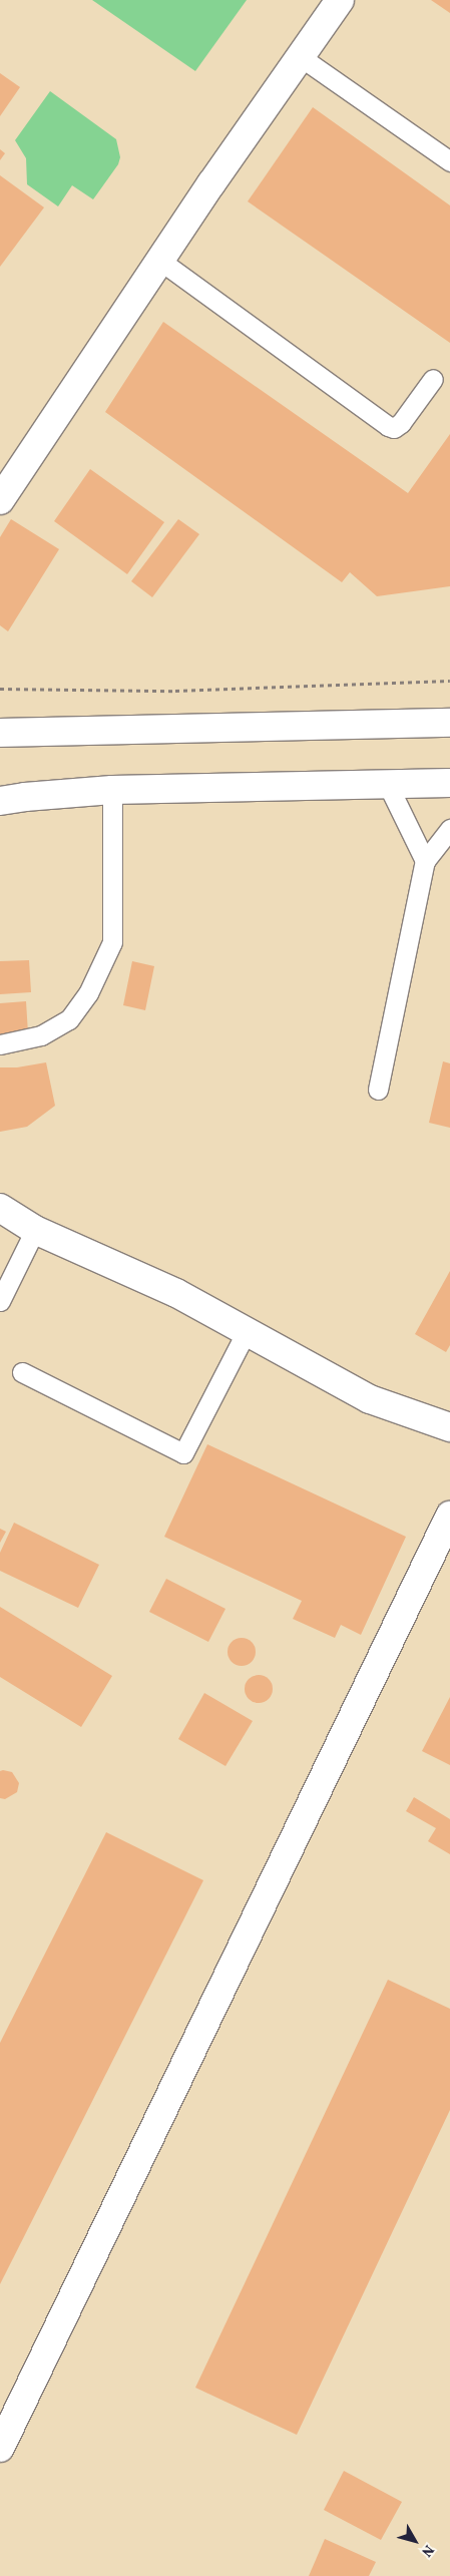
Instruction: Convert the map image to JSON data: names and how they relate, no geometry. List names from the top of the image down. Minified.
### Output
{"north":"bottom right"}
